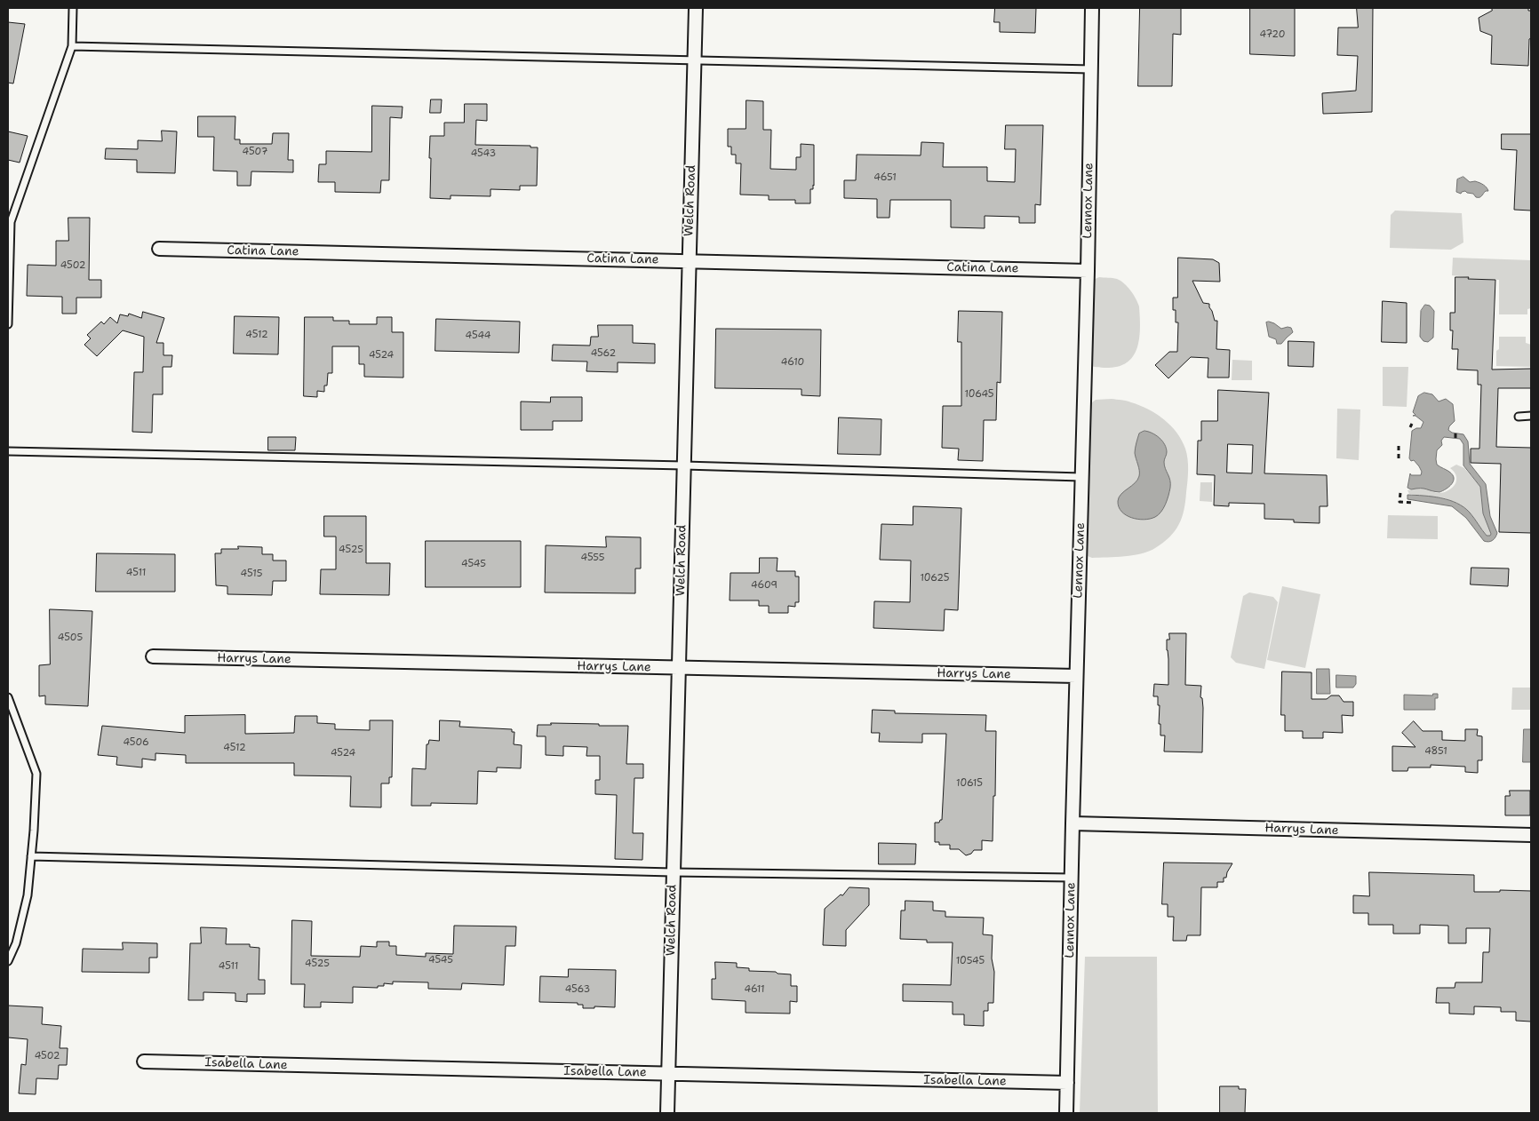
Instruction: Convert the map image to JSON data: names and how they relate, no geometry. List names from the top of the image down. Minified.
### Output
{"streets":{"street":["Welch Road","Lennox Lane","Catina Lane","Harrys Lane","Isabella Lane"]},"crossings":[["Welch Road","Catina Lane"],["Welch Road","Harrys Lane"],["Welch Road","Isabella Lane"],["Lennox Lane","Catina Lane"],["Lennox Lane","Harrys Lane"],["Lennox Lane","Isabella Lane"]],"house_numbers":["4720","4507","4543","4651","4502","4512","4544","4562","4524","4610","10645","4525","4555","4545","4511","4515","10625","4609","4505","4506","4512","4851","4524","10615","4545","10545","4525","4511","4563","4611","4502"]}
